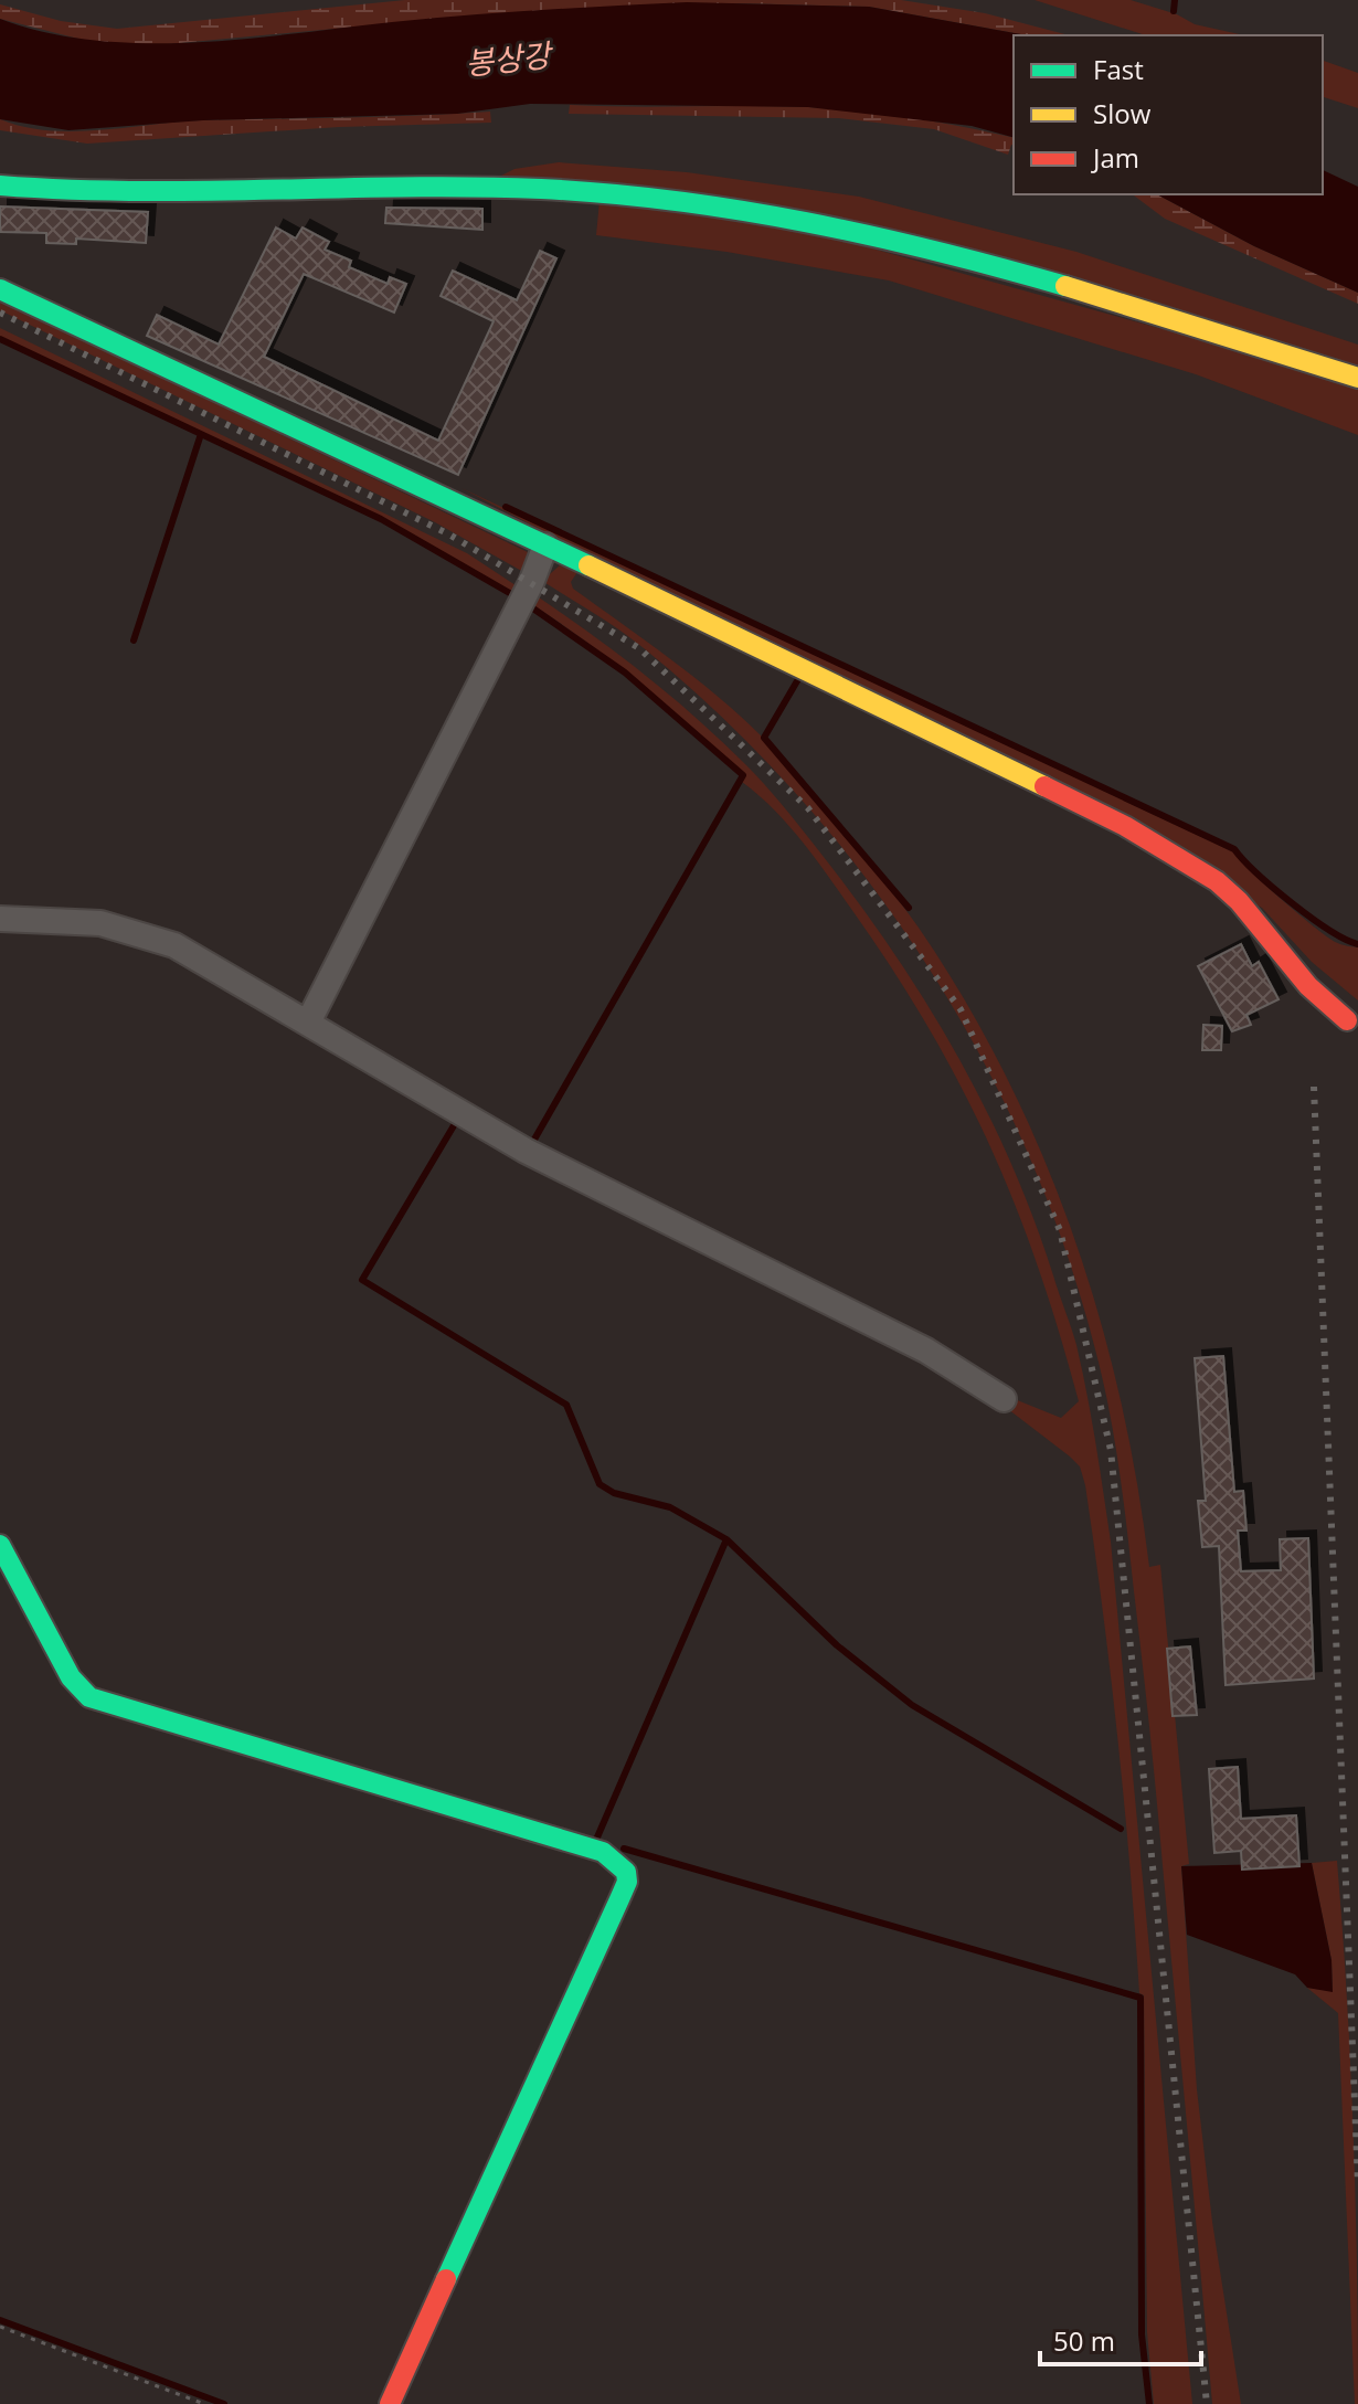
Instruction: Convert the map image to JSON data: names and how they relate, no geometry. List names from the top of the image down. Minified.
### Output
{"water":["봉상강"],"legend":["Fast","Slow","Jam"],"scale_bar":"50 m"}
